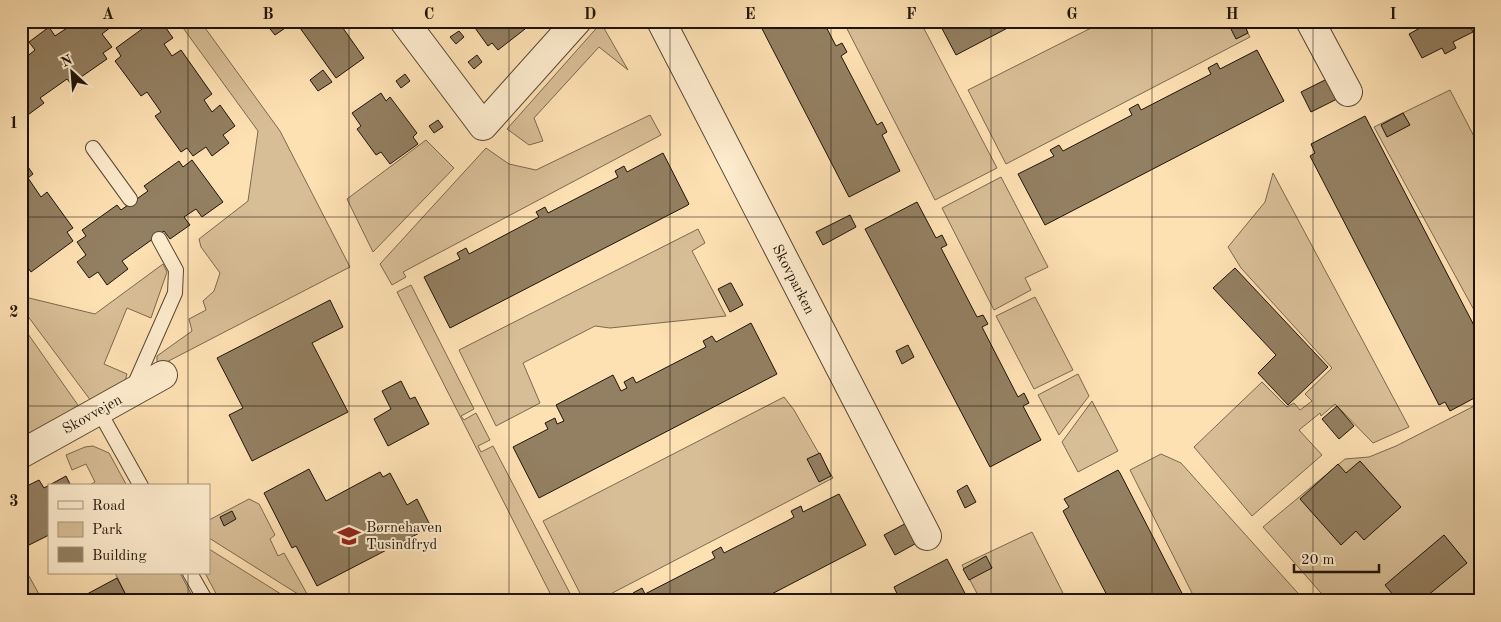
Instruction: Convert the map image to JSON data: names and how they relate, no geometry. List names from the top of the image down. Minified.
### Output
{"streets":{"street":["Skovparken","Skovvejen"]},"places":{"school or university":["Børnehaven Tusindfryd"]},"legend":["Road","Park","Building"],"scale_bar":"20 m","north":"top left","grid":{"columns":["A","B","C","D","E","F","G","H","I"],"rows":["1","2","3"]}}
